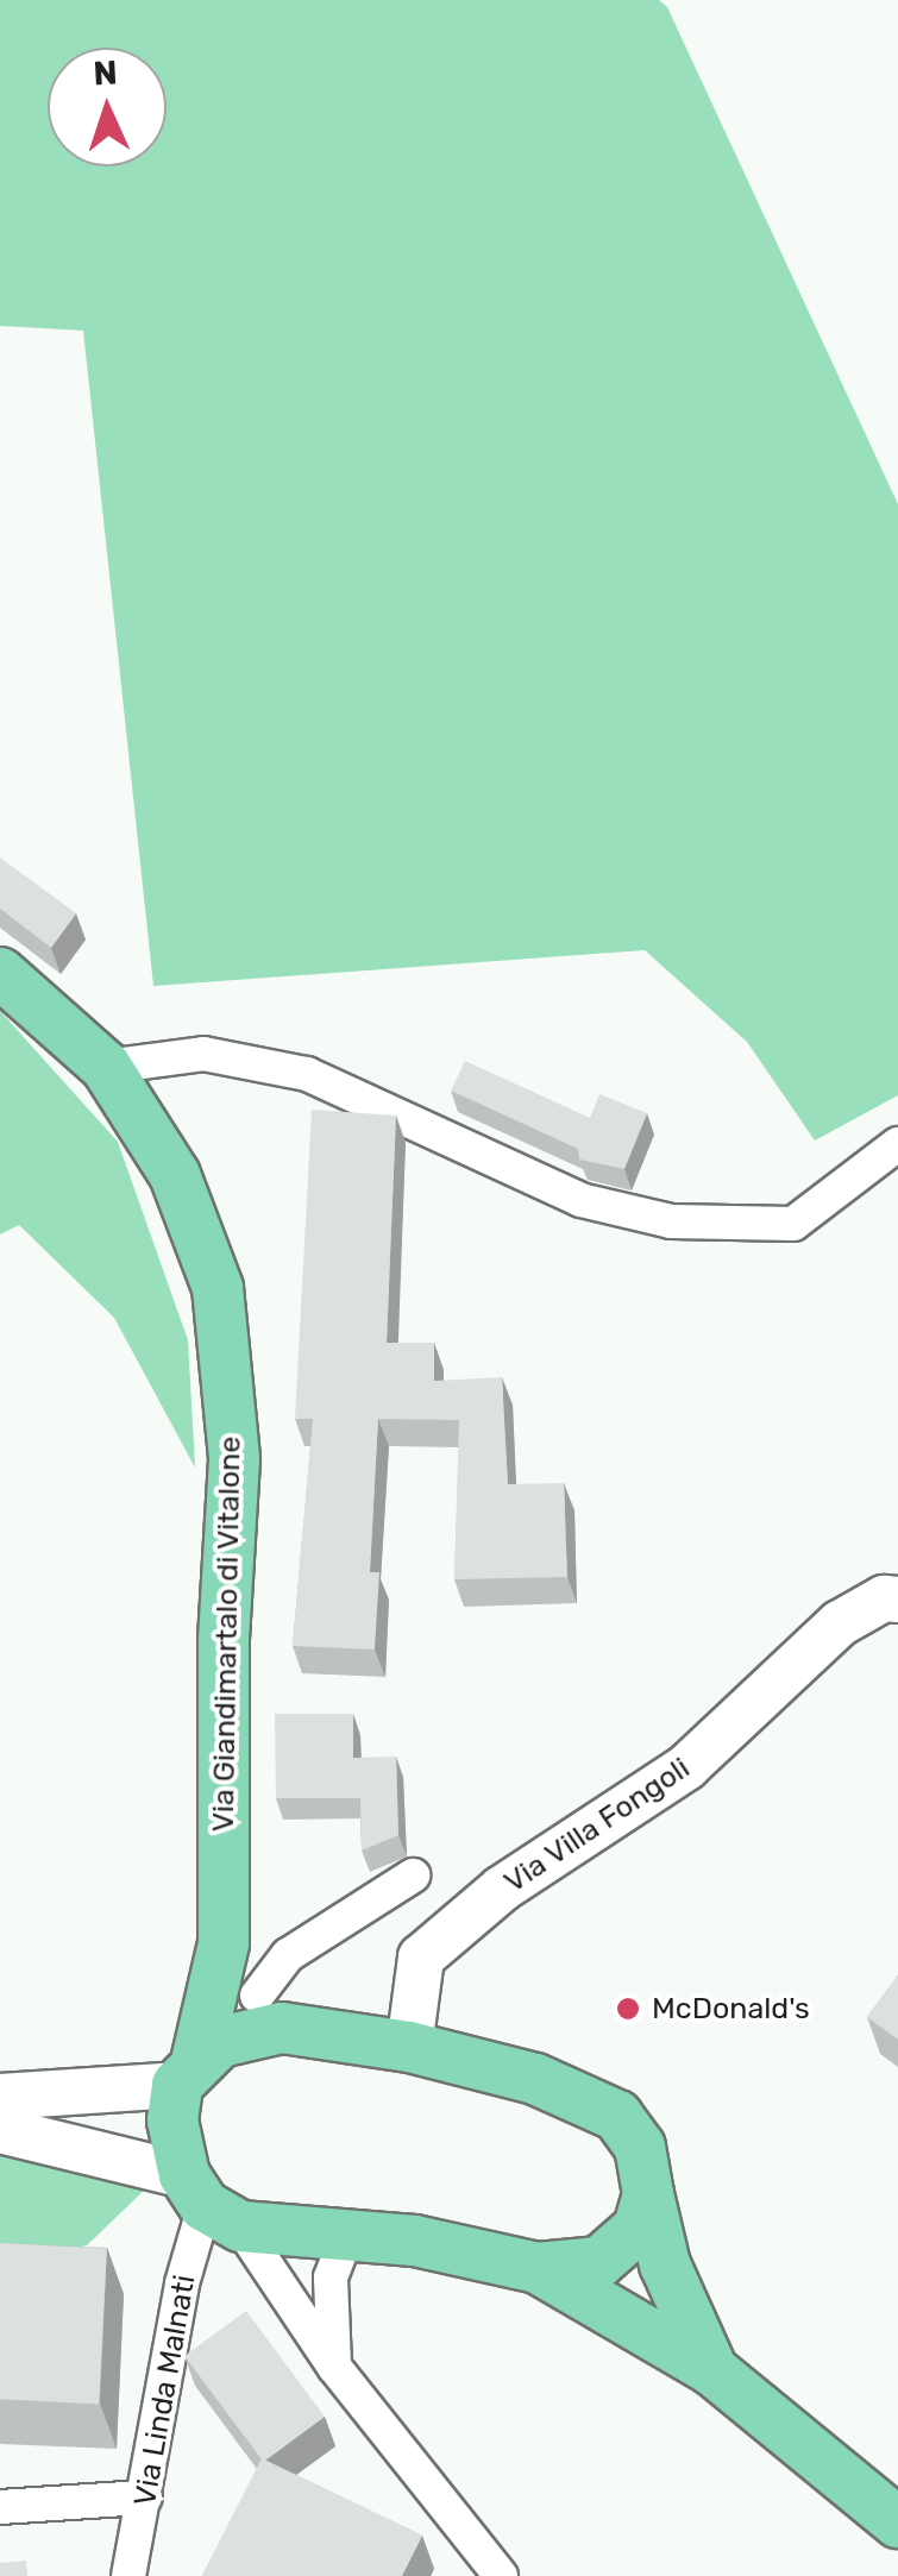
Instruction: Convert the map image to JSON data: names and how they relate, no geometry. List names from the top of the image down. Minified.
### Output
{"streets":{"main road":["Via Giandimartalo di Vitalone","Via Villa Fongoli"],"street":["Via Linda Malnati"]},"crossings":[["Via Giandimartalo di Vitalone","Via Linda Malnati"]],"places":["McDonald's"],"north":"top"}
